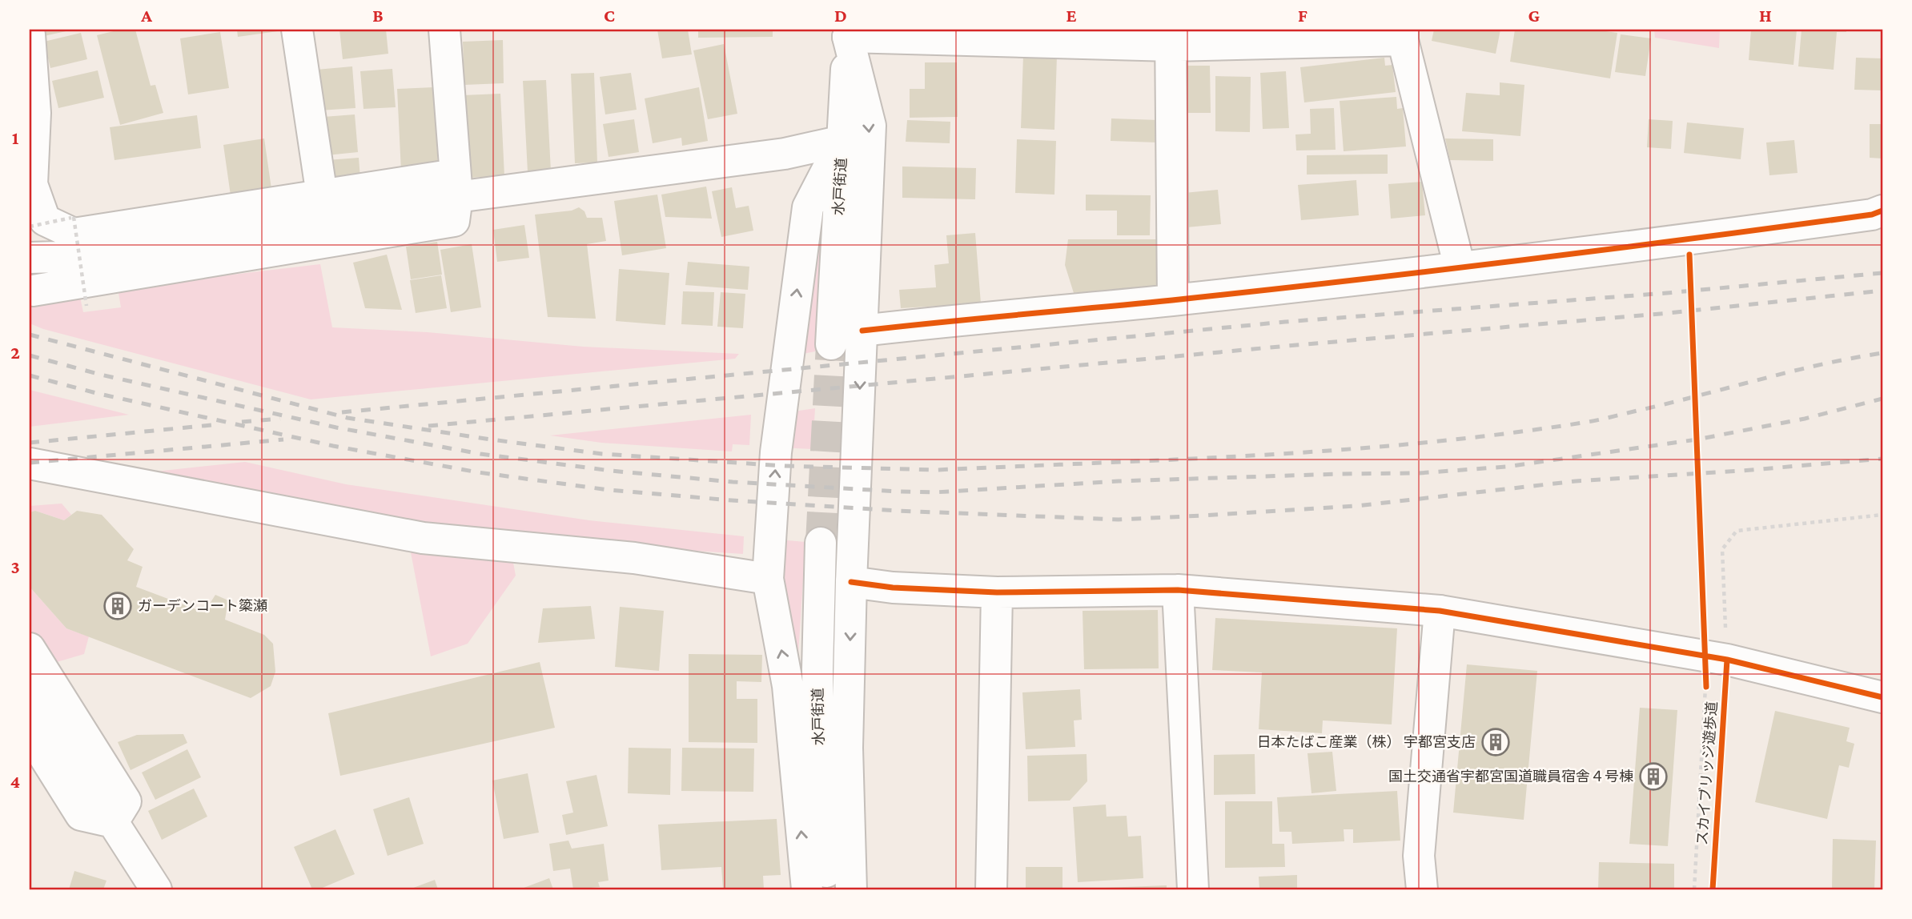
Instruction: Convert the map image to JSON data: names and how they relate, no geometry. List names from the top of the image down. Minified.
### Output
{"streets":{"street":["水戸街道"],"cycle path":["スカイブリッジ遊歩道"]},"places":{"building":["ガーデンコート簗瀬","日本たばこ産業（株） 宇都宮支店","国土交通省宇都宮国道職員宿舎４号棟"]},"grid":{"columns":["A","B","C","D","E","F","G","H"],"rows":["1","2","3","4"]}}
